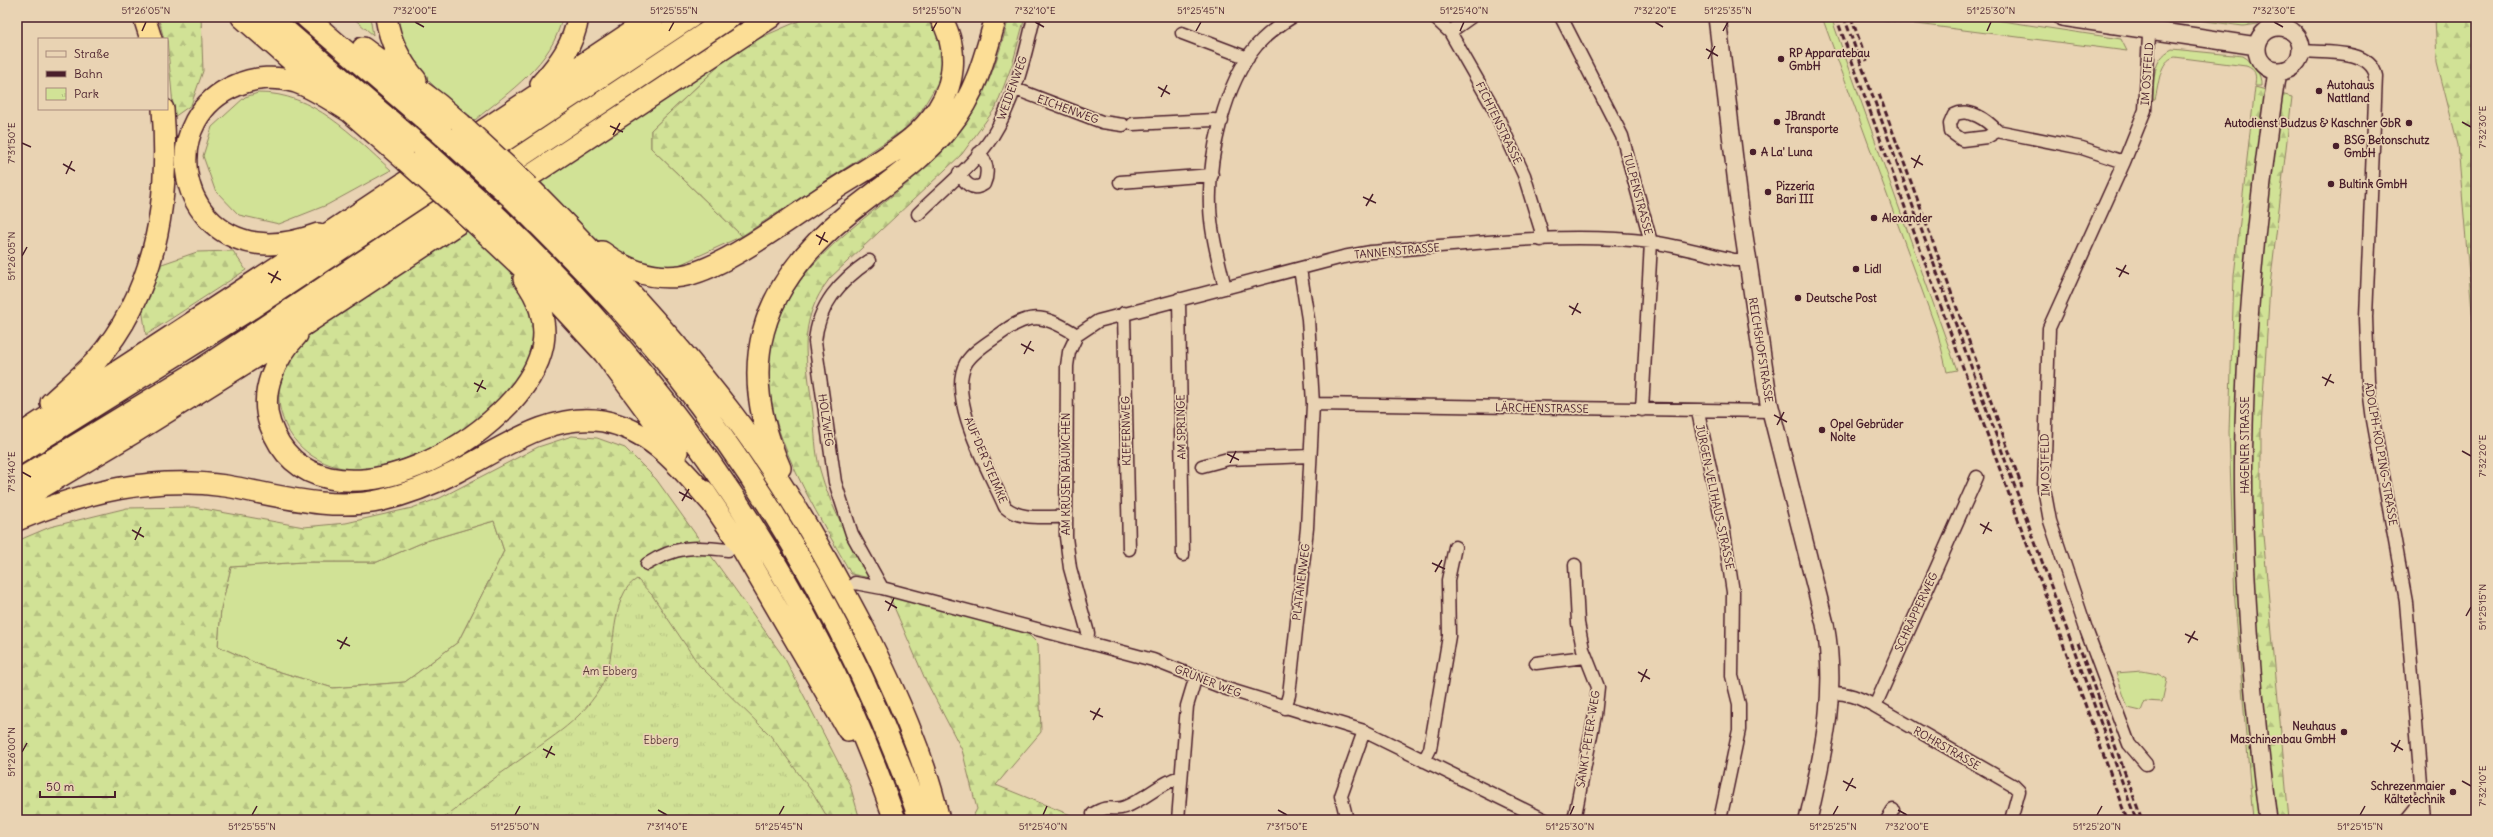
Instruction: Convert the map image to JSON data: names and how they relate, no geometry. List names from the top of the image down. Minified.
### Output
{"streets":{"main road":["REICHSHOFSTRASSE","HAGENER STRASSE"],"street":["IM OSTFELD","WEIDENWEG","EICHENWEG","FICHTENSTRASSE","TULPENSTRASSE","TANNENSTRASSE","LÄRCHENSTRASSE","HOLZWEG","AM SPRINGE","KIEFERNWEG","ADOLPH-KOLPING-STRASSE","AUF DER STEIMKE","AM KRUSEN BÄUMCHEN","JÜRGEN-VELTHAUS-STRASSE","PLATANENWEG","SCHRÄPPERWEG","GRÜNER WEG","SANKT-PETER-WEG","ROHRSTRASSE"]},"crossings":[["WEIDENWEG","EICHENWEG"],["FICHTENSTRASSE","TANNENSTRASSE"],["TULPENSTRASSE","TANNENSTRASSE"],["TULPENSTRASSE","LÄRCHENSTRASSE"],["TANNENSTRASSE","REICHSHOFSTRASSE"],["TANNENSTRASSE","AM SPRINGE"],["TANNENSTRASSE","KIEFERNWEG"],["TANNENSTRASSE","AUF DER STEIMKE"],["TANNENSTRASSE","AM KRUSEN BÄUMCHEN"],["TANNENSTRASSE","PLATANENWEG"],["REICHSHOFSTRASSE","LÄRCHENSTRASSE"],["LÄRCHENSTRASSE","JÜRGEN-VELTHAUS-STRASSE"],["LÄRCHENSTRASSE","PLATANENWEG"],["HOLZWEG","GRÜNER WEG"],["HAGENER STRASSE","ADOLPH-KOLPING-STRASSE"],["AUF DER STEIMKE","AM KRUSEN BÄUMCHEN"],["AM KRUSEN BÄUMCHEN","GRÜNER WEG"],["PLATANENWEG","GRÜNER WEG"],["SCHRÄPPERWEG","ROHRSTRASSE"]],"parks":["Am Ebberg","Ebberg"],"places":["RP Apparatebau GmbH","Autohaus Nattland","JBrandt Transporte","Autodienst Budzus & Kaschner GbR","BSG Betonschutz GmbH","A La' Luna","Bultink GmbH","Pizzeria Bari III","Alexander","Lidl","Deutsche Post","Opel Gebrüder Nolte","Neuhaus Maschinenbau GmbH","Schrezenmaier Kältetechnik"],"legend":["Straße","Bahn","Park"],"scale_bar":"50 m","coordinates":["51°26'05\"N","7°32'00\"E","51°25'55\"N","51°25'50\"N","7°32'10\"E","51°25'45\"N","51°25'40\"N","7°32'20\"E","51°25'35\"N","51°25'30\"N","7°32'30\"E","7°31'50\"E","7°31'40\"E","51°25'15\"N","51°26'00\"N","51°25'25\"N","51°25'20\"N"]}
